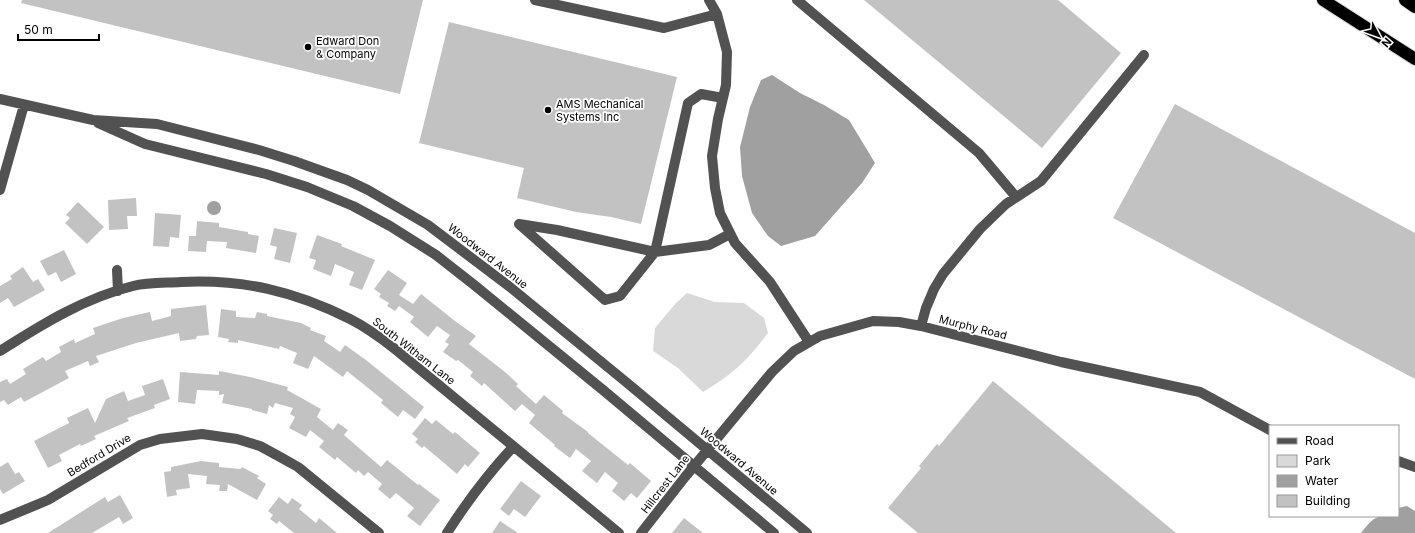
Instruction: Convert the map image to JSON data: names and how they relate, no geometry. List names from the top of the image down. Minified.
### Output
{"streets":{"street":["Woodward Avenue","Murphy Road","South Witham Lane","Bedford Drive","Hillcrest Lane"]},"crossings":[["Woodward Avenue","Murphy Road"],["Woodward Avenue","Hillcrest Lane"],["Murphy Road","Hillcrest Lane"]],"places":["Edward Don & Company","AMS Mechanical Systems Inc"],"legend":["Road","Park","Water","Building"],"scale_bar":"50 m","north":"bottom right"}
